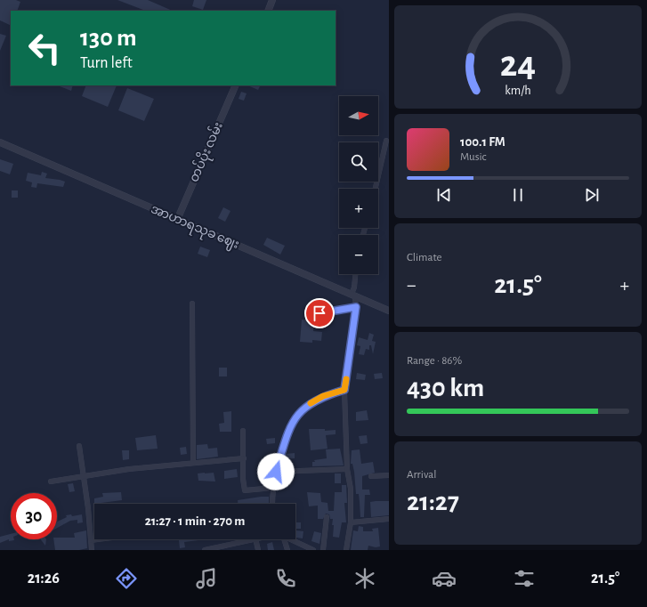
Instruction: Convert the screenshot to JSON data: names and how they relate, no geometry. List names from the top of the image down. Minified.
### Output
{"streets":{"street":["တပ်ပိုး လမ်း","အာဟာရသုခ ဈေး"]},"crossings":[["တပ်ပိုး လမ်း","အာဟာရသုခ ဈေး"]],"north":"right","page":{"turn":["130 m","Turn left"],"map_buttons":["+","−"],"song":["100.1 FM","Music"],"tile":["Climate",["Range · 86%","430 km"],["Arrival","21:27"]],"heat":["−","21.5°","+"],"limit":"30","trip":"21:27 · 1 min · 270 m","tabs":["21:26","21.5°"],"gauge":["24","km/h"]}}
